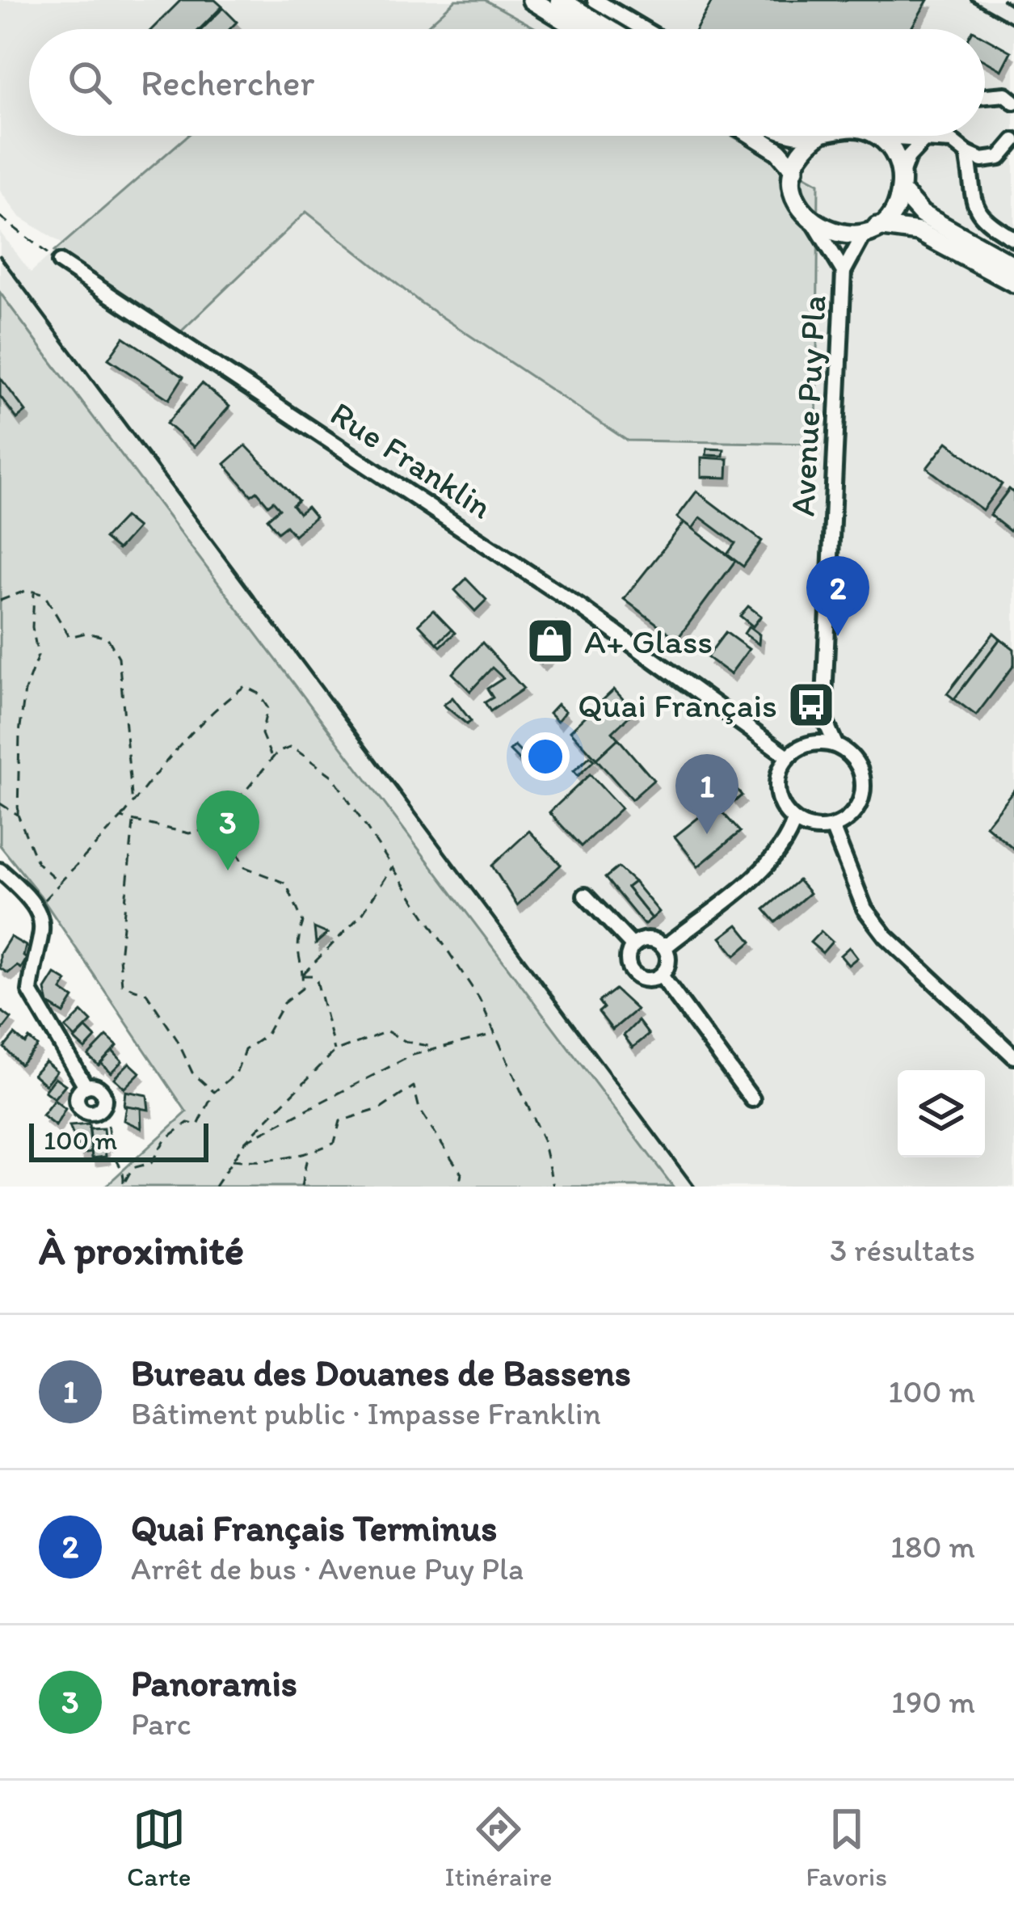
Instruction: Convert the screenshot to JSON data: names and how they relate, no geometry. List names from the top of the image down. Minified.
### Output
{"streets":{"street":["Avenue Puy Pla","Rue Franklin"]},"crossings":[["Avenue Puy Pla","Rue Franklin"]],"places":{"shop":["A+ Glass"],"bus stop":["Quai Français"]},"scale_bar":"100 m","page":{"search":"Rechercher","pins":["2","1","3"],"scale":"100 m","heading":["À proximité","3 résultats"],"list":[{"mark":"1","name":"Bureau des Douanes de Bassens","note":"Bâtiment public · Impasse Franklin","value":"100 m"},{"mark":"2","name":"Quai Français Terminus","note":"Arrêt de bus · Avenue Puy Pla","value":"180 m"},{"mark":"3","name":"Panoramis","note":"Parc","value":"190 m"}],"nav":["Carte","Itinéraire","Favoris"]}}
